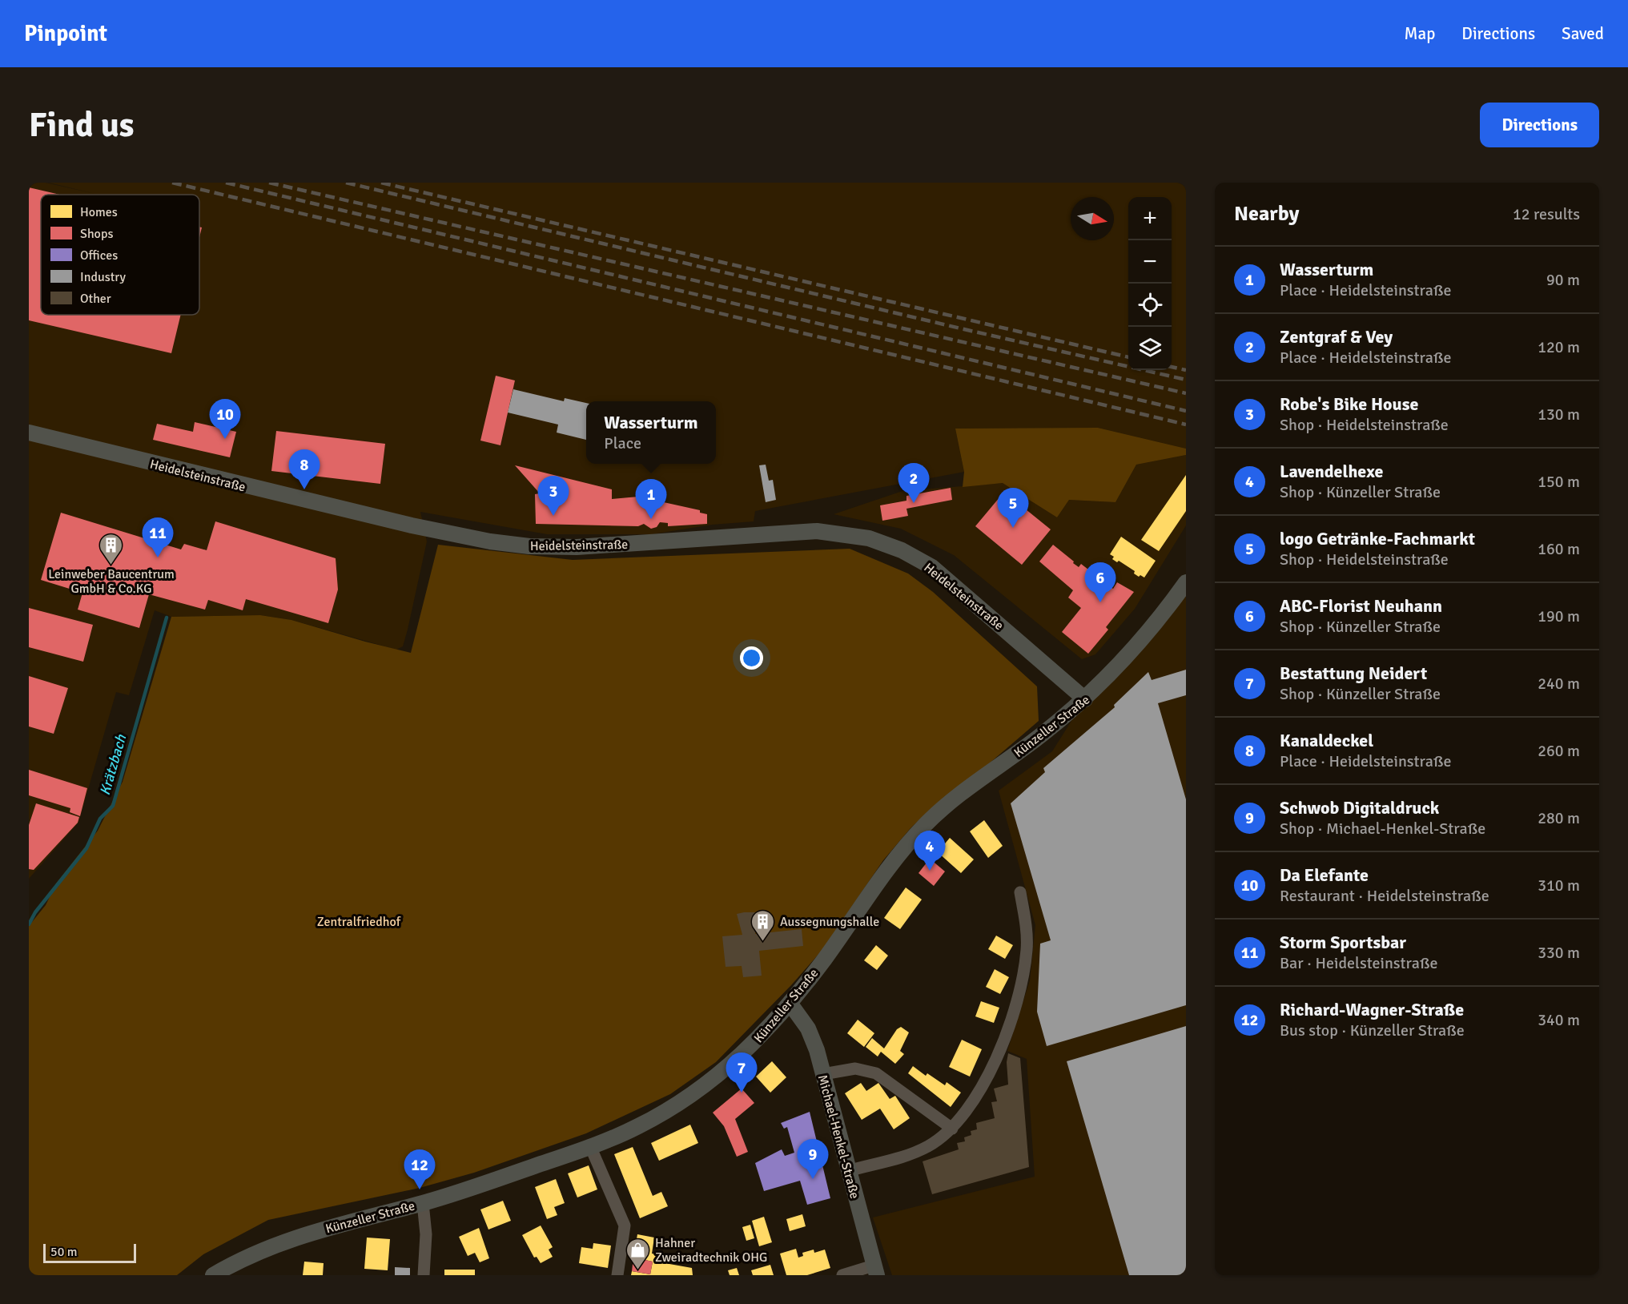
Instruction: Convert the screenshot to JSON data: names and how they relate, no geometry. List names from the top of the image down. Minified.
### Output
{"streets":{"main road":["Heidelsteinstraße","Künzeller Straße","Michael-Henkel-Straße"]},"crossings":[["Heidelsteinstraße","Künzeller Straße"],["Künzeller Straße","Michael-Henkel-Straße"]],"water":["Krätzbach"],"parks":["Zentralfriedhof"],"places":{"building":["Leinweber Baucentrum GmbH & Co.KG","Aussegnungshalle"],"shop":["Hahner Zweiradtechnik OHG"]},"legend":["Homes","Shops","Offices","Industry","Other"],"scale_bar":"50 m","north":"right","page":{"header":"Pinpoint","nav":["Map","Directions","Saved"],"buttons":"Directions","title":"Find us","heading":["Nearby","12 results"],"map_buttons":["+","−"],"list":[{"mark":"1","name":"Wasserturm","note":"Place · Heidelsteinstraße","value":"90 m"},{"mark":"2","name":"Zentgraf & Vey","note":"Place · Heidelsteinstraße","value":"120 m"},{"mark":"3","name":"Robe's Bike House","note":"Shop · Heidelsteinstraße","value":"130 m"},{"mark":"4","name":"Lavendelhexe","note":"Shop · Künzeller Straße","value":"150 m"},{"mark":"5","name":"logo Getränke-Fachmarkt","note":"Shop · Heidelsteinstraße","value":"160 m"},{"mark":"6","name":"ABC-Florist Neuhann","note":"Shop · Künzeller Straße","value":"190 m"},{"mark":"7","name":"Bestattung Neidert","note":"Shop · Künzeller Straße","value":"240 m"},{"mark":"8","name":"Kanaldeckel","note":"Place · Heidelsteinstraße","value":"260 m"},{"mark":"9","name":"Schwob Digitaldruck","note":"Shop · Michael-Henkel-Straße","value":"280 m"},{"mark":"10","name":"Da Elefante","note":"Restaurant · Heidelsteinstraße","value":"310 m"},{"mark":"11","name":"Storm Sportsbar","note":"Bar · Heidelsteinstraße","value":"330 m"},{"mark":"12","name":"Richard-Wagner-Straße","note":"Bus stop · Künzeller Straße","value":"340 m"}],"pins":["10","8","2","3","1","5","11","6","4","7","9","12"],"popup":["Wasserturm","Place"],"scale":"50 m"}}
